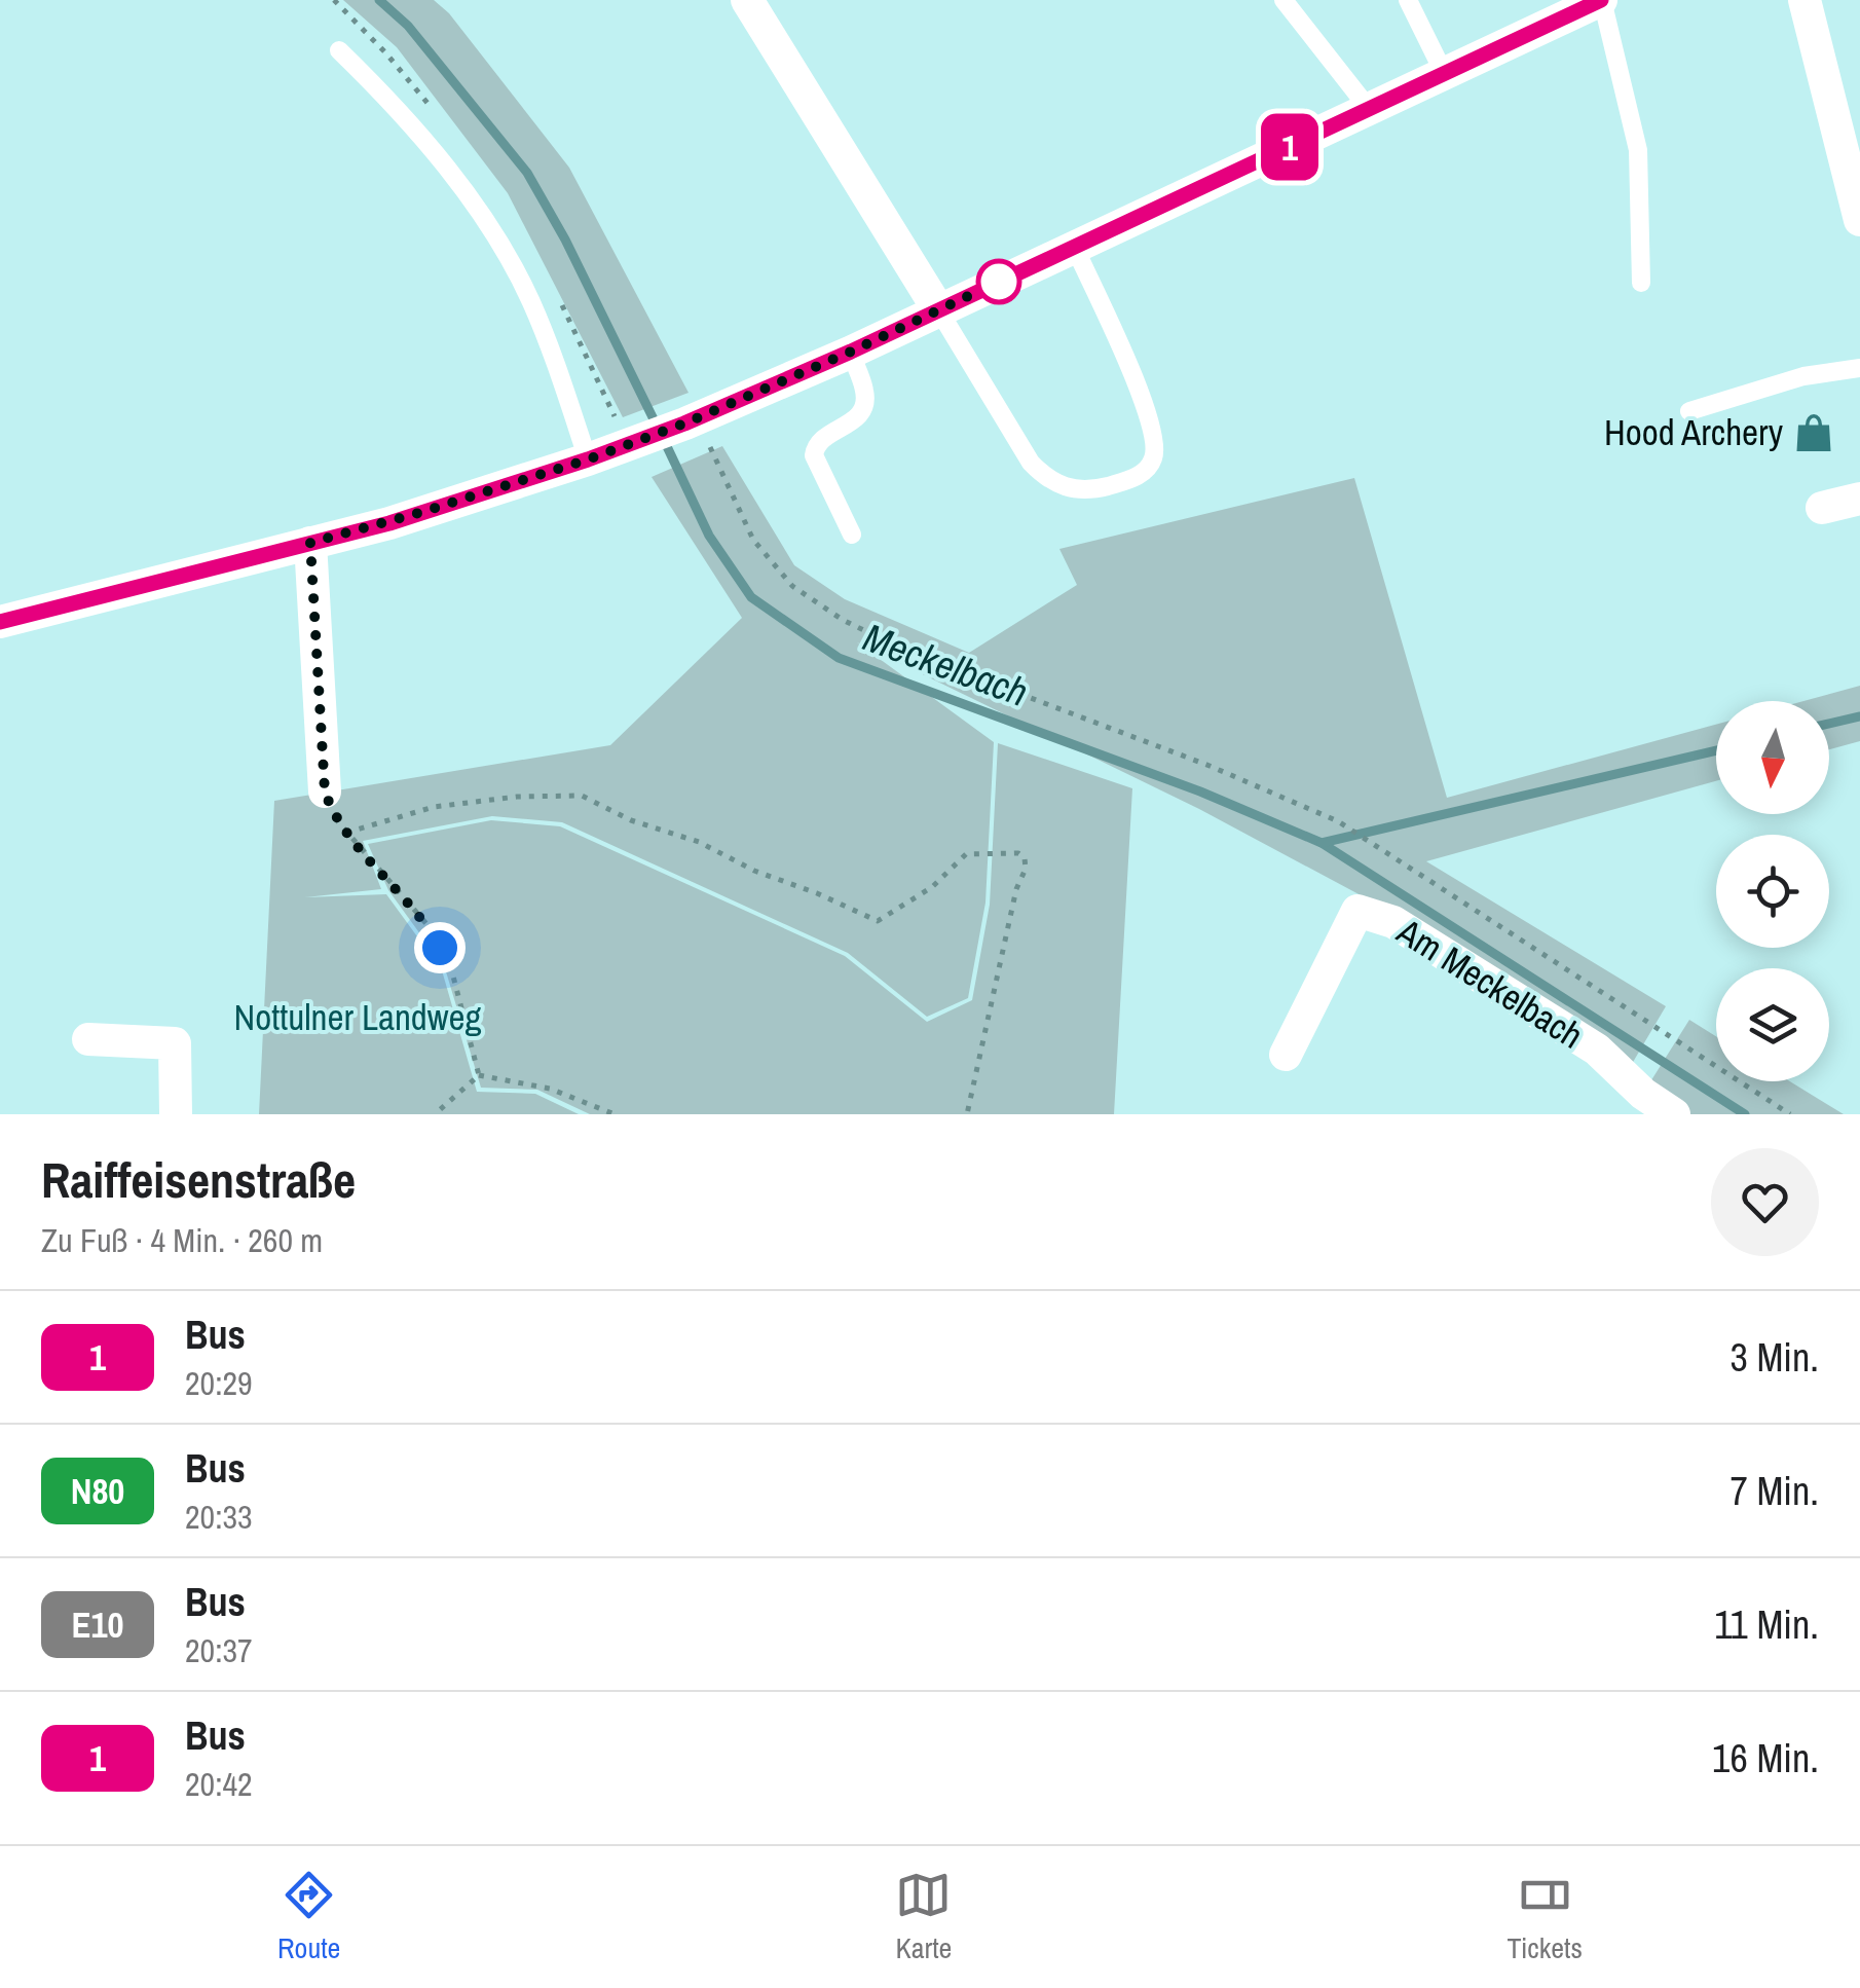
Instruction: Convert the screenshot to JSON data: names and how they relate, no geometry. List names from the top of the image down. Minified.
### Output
{"streets":{"street":["Am Meckelbach"]},"water":["Meckelbach"],"parks":["Nottulner Landweg"],"places":{"shop":["Hood Archery"]},"lines":["bus line 1"],"north":"bottom","page":{"on_map":"1","heading":["Raiffeisenstraße","Zu Fuß · 4 Min. · 260 m"],"list":[{"mark":"1","name":"Bus","note":"20:29","value":"3 Min."},{"mark":"N80","name":"Bus","note":"20:33","value":"7 Min."},{"mark":"E10","name":"Bus","note":"20:37","value":"11 Min."},{"mark":"1","name":"Bus","note":"20:42","value":"16 Min."}],"tabs":["Route","Karte","Tickets"]}}
